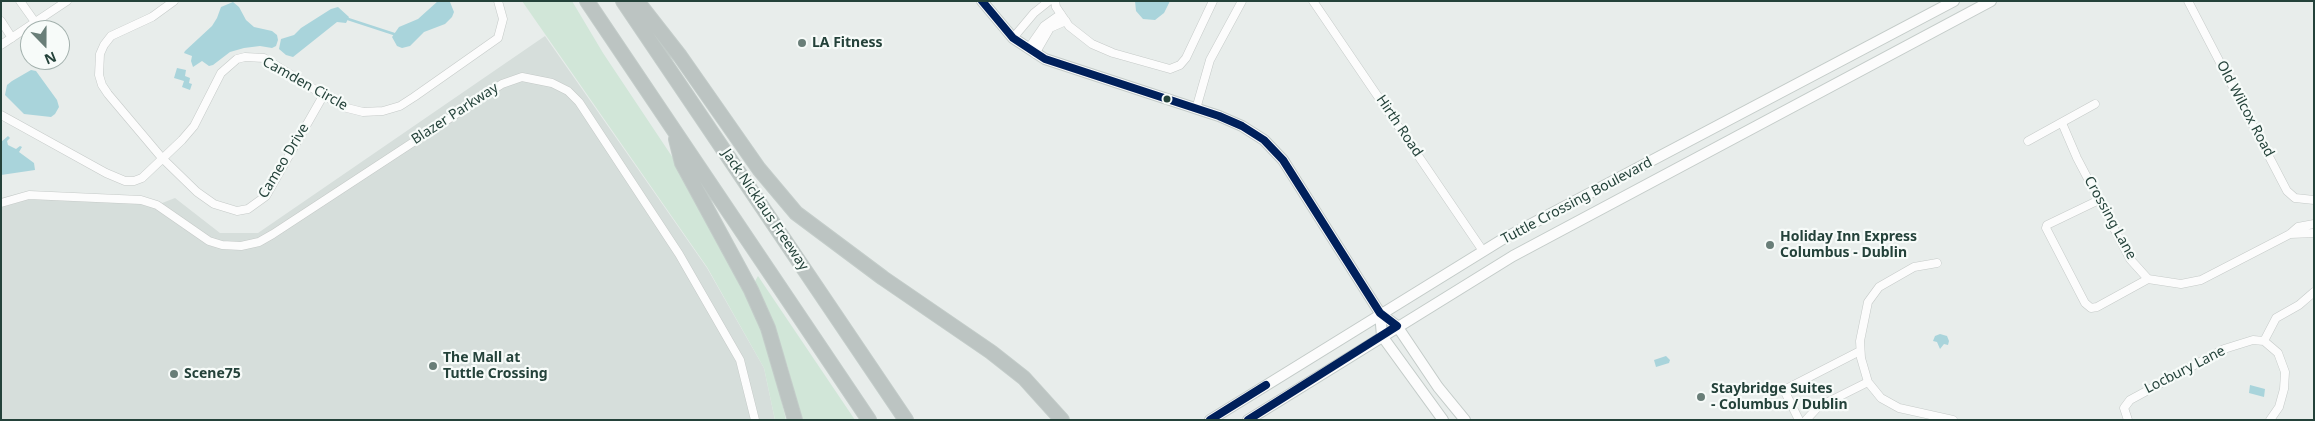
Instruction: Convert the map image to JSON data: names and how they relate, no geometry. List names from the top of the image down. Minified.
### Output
{"streets":{"highway":["Jack Nicklaus Freeway"],"street":["Camden Circle","Old Wilcox Road","Blazer Parkway","Hirth Road","Cameo Drive","Tuttle Crossing Boulevard","Crossing Lane","Locbury Lane"]},"crossings":[["Camden Circle","Cameo Drive"],["Hirth Road","Tuttle Crossing Boulevard"]],"places":["LA Fitness","Holiday Inn Express Columbus - Dublin","The Mall at Tuttle Crossing","Scene75","Staybridge Suites - Columbus / Dublin"],"north":"bottom"}
